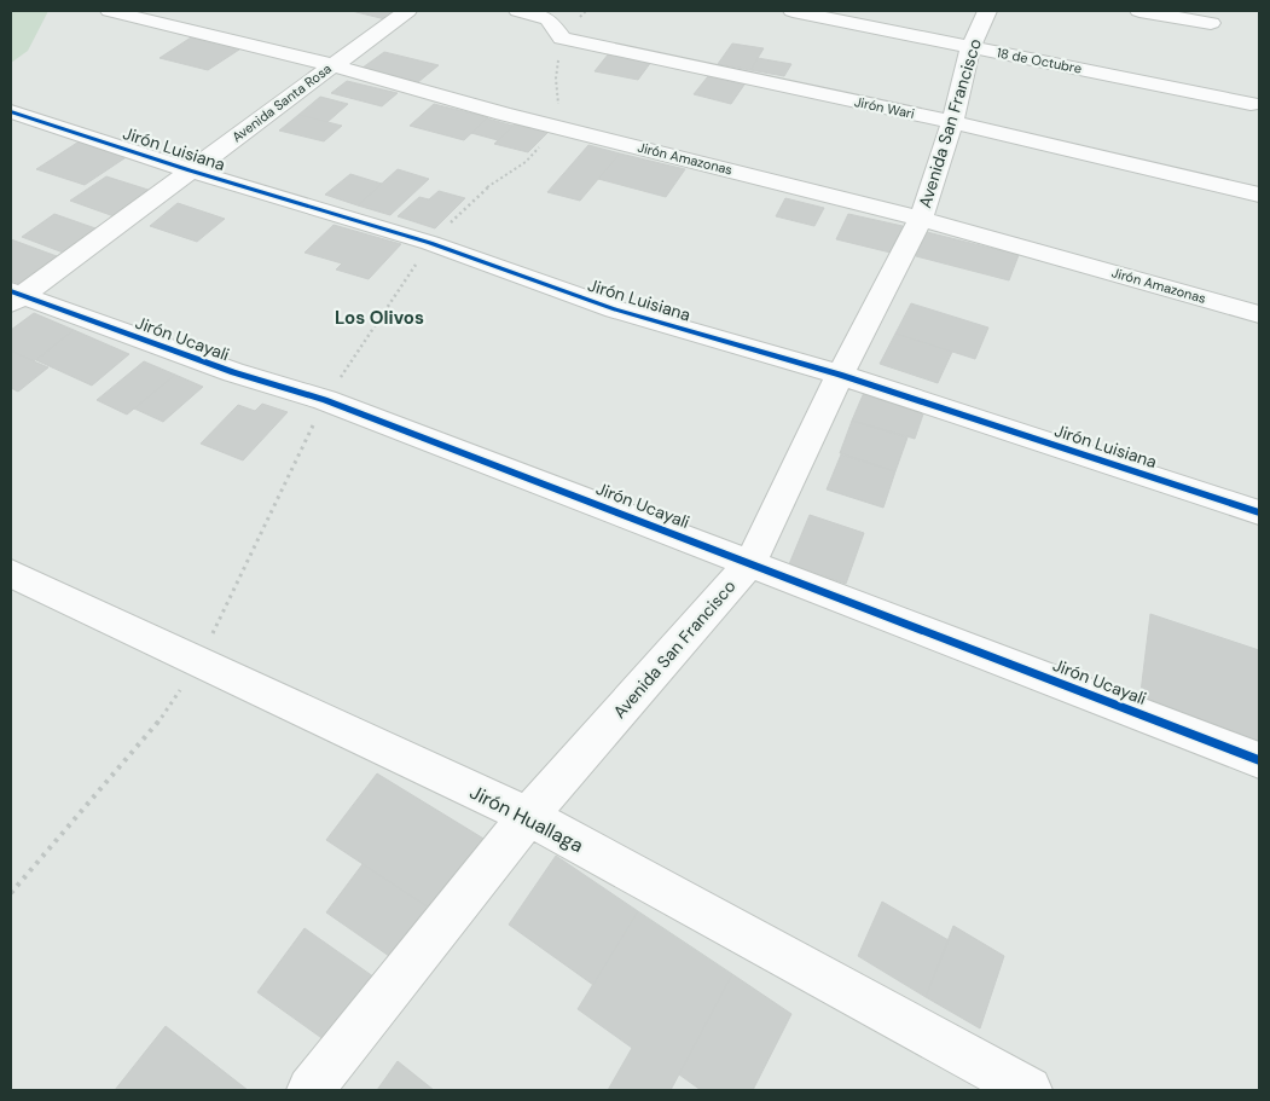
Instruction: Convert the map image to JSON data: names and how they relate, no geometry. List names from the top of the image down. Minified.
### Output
{"streets":{"street":["18 de Octubre","Avenida Santa Rosa","Jirón Wari","Avenida San Francisco","Jirón Luisiana","Jirón Amazonas","Jirón Ucayali","Jirón Huallaga"]},"crossings":[["18 de Octubre","Avenida San Francisco"],["Avenida Santa Rosa","Jirón Luisiana"],["Avenida Santa Rosa","Jirón Amazonas"],["Avenida Santa Rosa","Jirón Ucayali"],["Jirón Wari","Avenida San Francisco"],["Avenida San Francisco","Jirón Luisiana"],["Avenida San Francisco","Jirón Amazonas"],["Avenida San Francisco","Jirón Ucayali"],["Avenida San Francisco","Jirón Huallaga"]],"districts":["Los Olivos"]}
